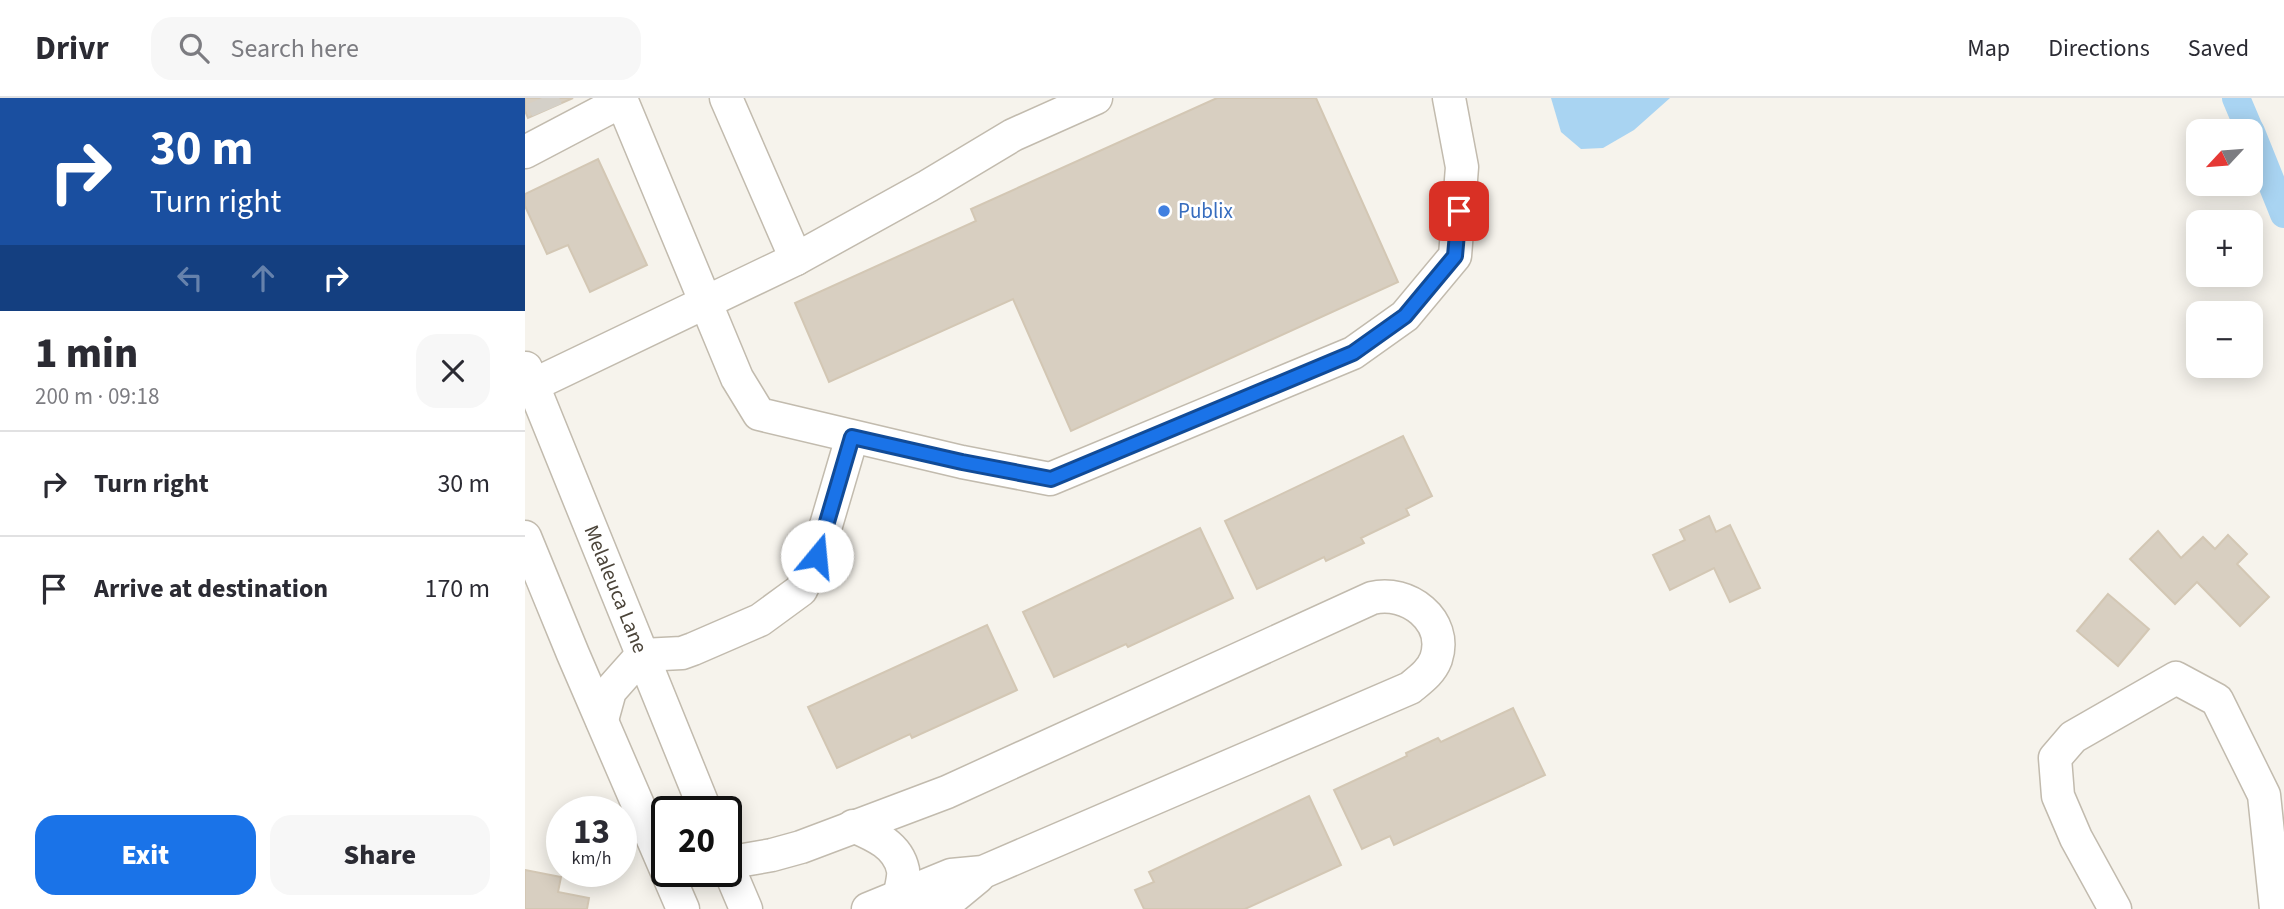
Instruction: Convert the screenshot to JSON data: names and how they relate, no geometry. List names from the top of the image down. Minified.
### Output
{"streets":{"street":["Melaleuca Lane"]},"places":["Publix"],"north":"bottom left","page":{"header":"Drivr","search":"Search here","nav":["Map","Directions","Saved"],"turn":["30 m","Turn right"],"map_buttons":["+","−"],"heading":["1 min","200 m · 09:18"],"list":[{"name":"Turn right","value":"30 m"},{"name":"Arrive at destination","value":"170 m"}],"speed":"13 km/h","limit":"20","buttons":["Exit","Share"]}}
